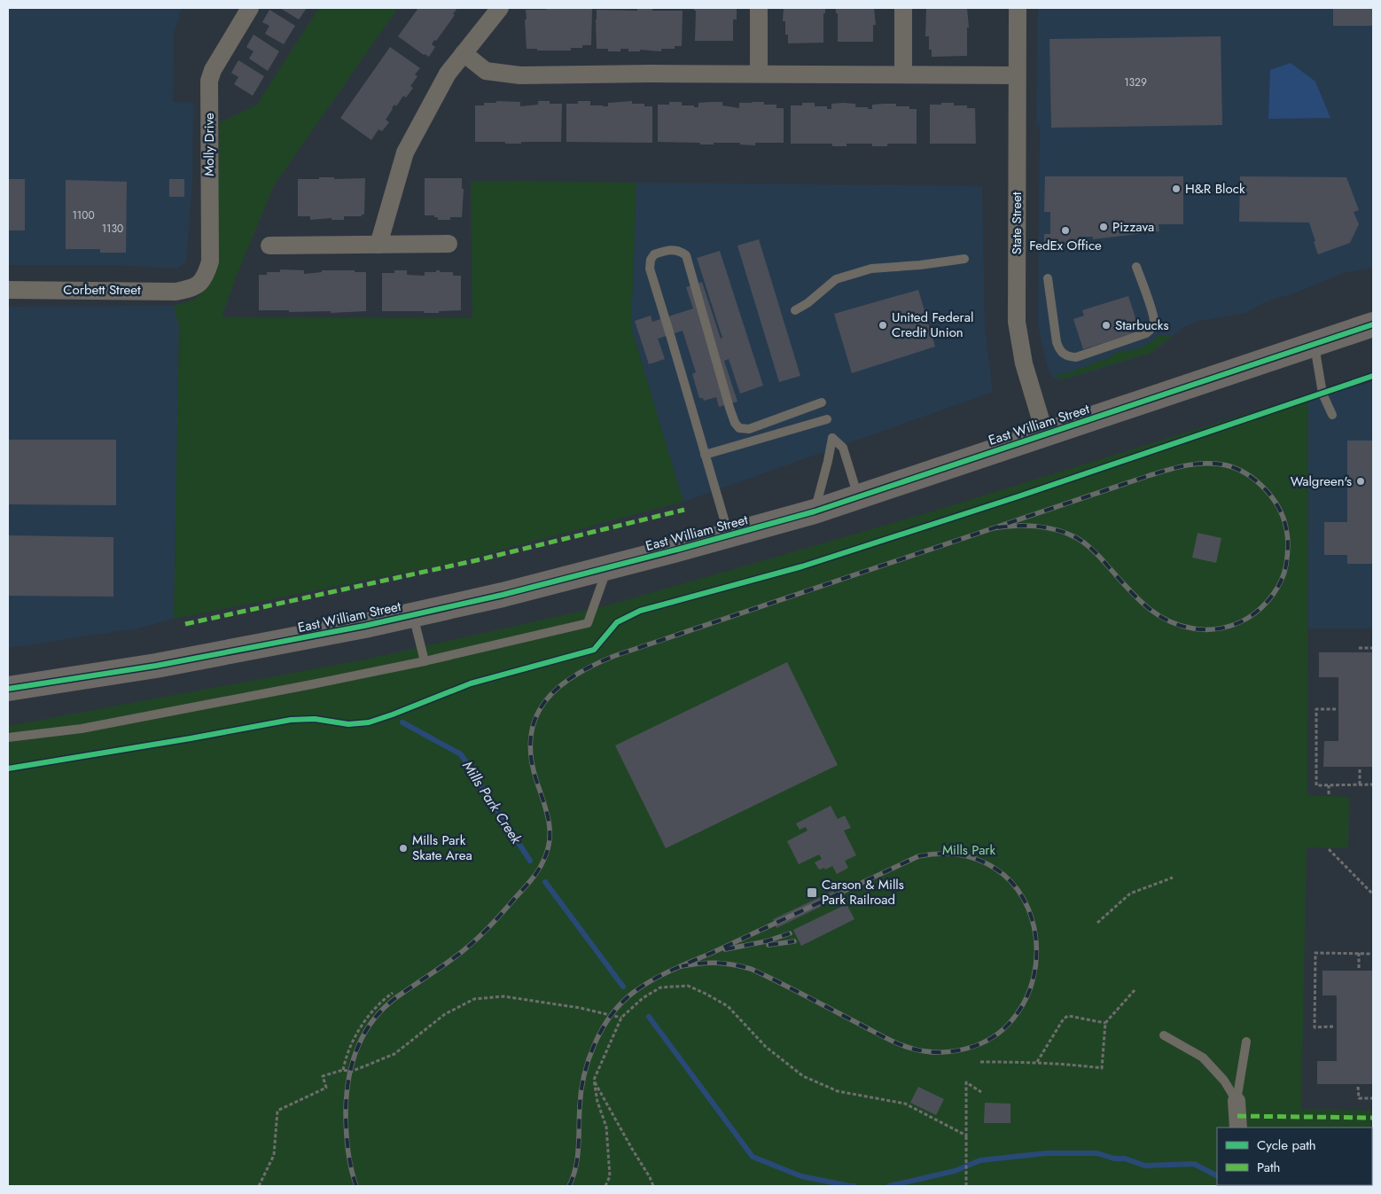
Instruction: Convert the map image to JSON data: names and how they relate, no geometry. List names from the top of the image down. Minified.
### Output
{"streets":{"main road":["East William Street"],"street":["Molly Drive","State Street","Corbett Street"]},"crossings":[["Molly Drive","Corbett Street"],["State Street","East William Street"]],"water":["Mills Park Creek"],"parks":["Mills Park"],"places":{"other":["H&R Block","Pizzava","FedEx Office","United Federal Credit Union","Starbucks","Walgreen's","Mills Park Skate Area"],"transit":["Carson & Mills Park Railroad"]},"house_numbers":["1329","1100","1130"],"legend":["Cycle path","Path"]}
